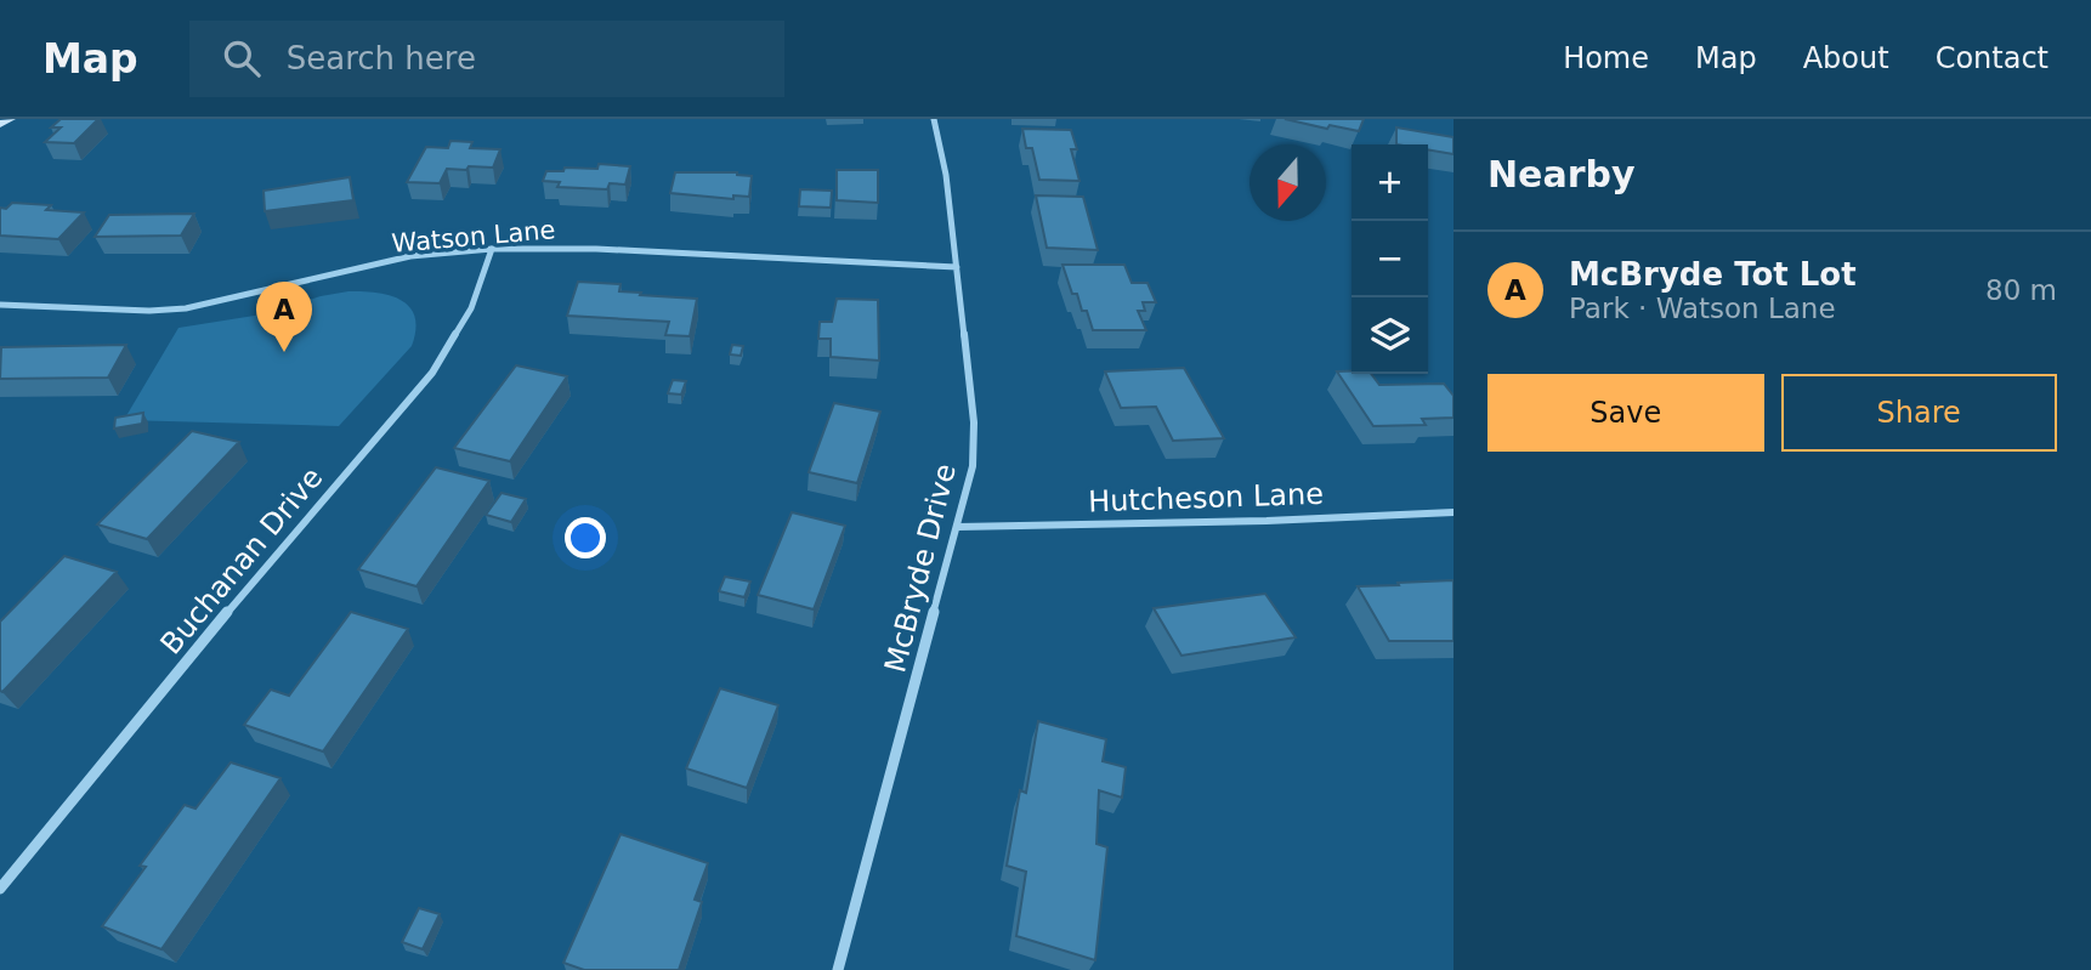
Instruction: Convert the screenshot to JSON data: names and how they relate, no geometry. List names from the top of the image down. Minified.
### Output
{"streets":{"street":["Watson Lane","Hutcheson Lane","Buchanan Drive","McBryde Drive"]},"crossings":[["Watson Lane","Buchanan Drive"],["Watson Lane","McBryde Drive"],["Hutcheson Lane","McBryde Drive"]],"north":"bottom","page":{"header":"Map","search":"Search here","nav":["Home","Map","About","Contact"],"heading":"Nearby","map_buttons":["+","−"],"list":[{"mark":"A","name":"McBryde Tot Lot","note":"Park · Watson Lane","value":"80 m"}],"pins":"A","buttons":["Save","Share"]}}
